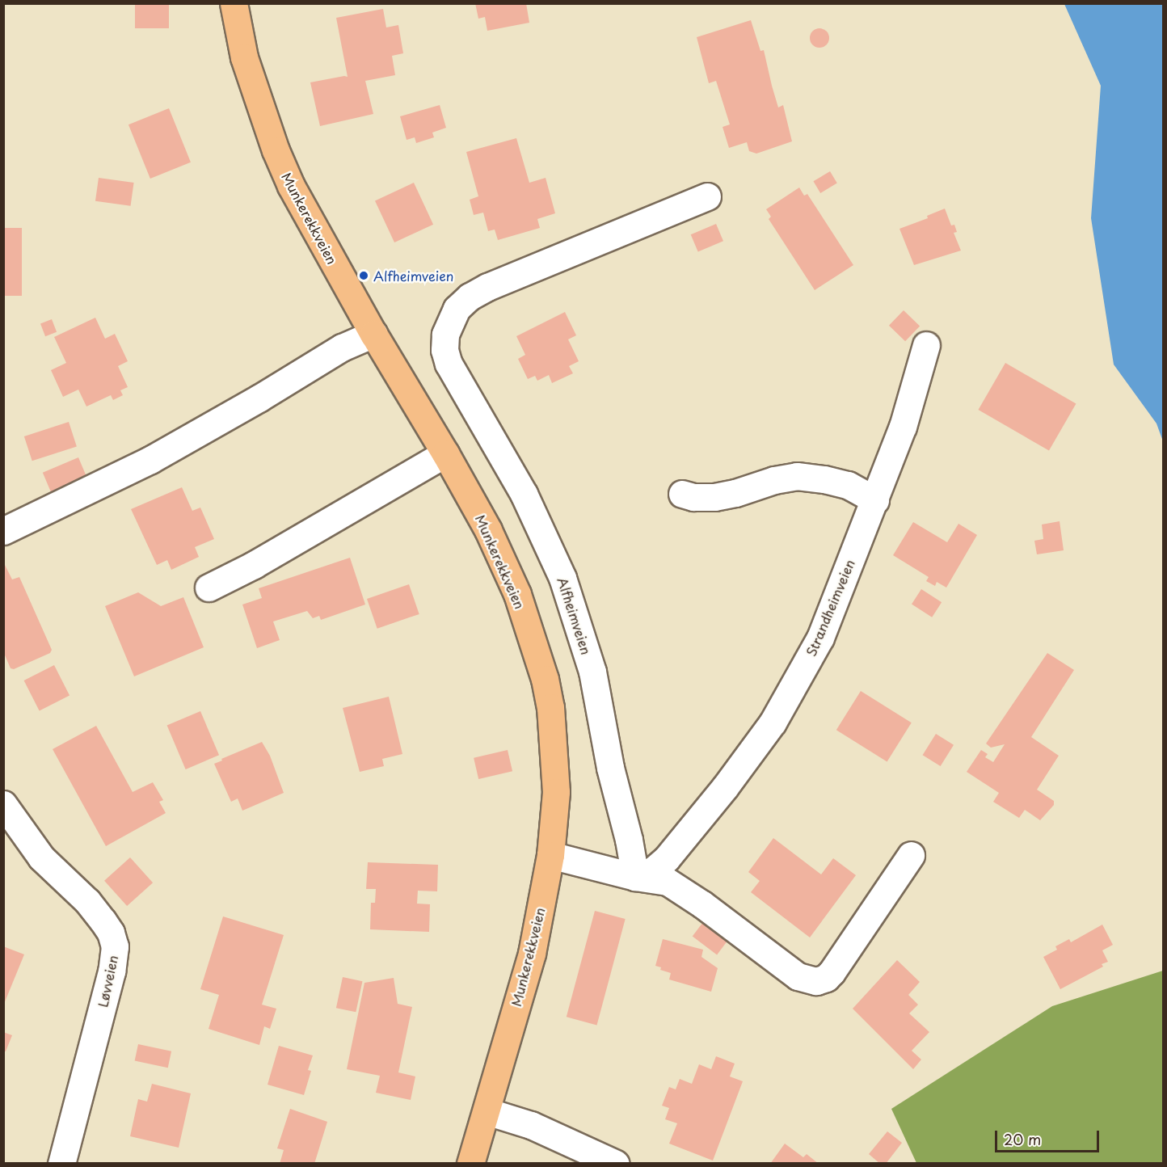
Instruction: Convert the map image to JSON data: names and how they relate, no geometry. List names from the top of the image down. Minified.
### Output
{"streets":{"main road":["Munkerekkveien"],"street":["Strandheimveien","Alfheimveien","Løvveien"]},"crossings":[["Strandheimveien","Alfheimveien"]],"places":["Alfheimveien"],"scale_bar":"20 m"}
